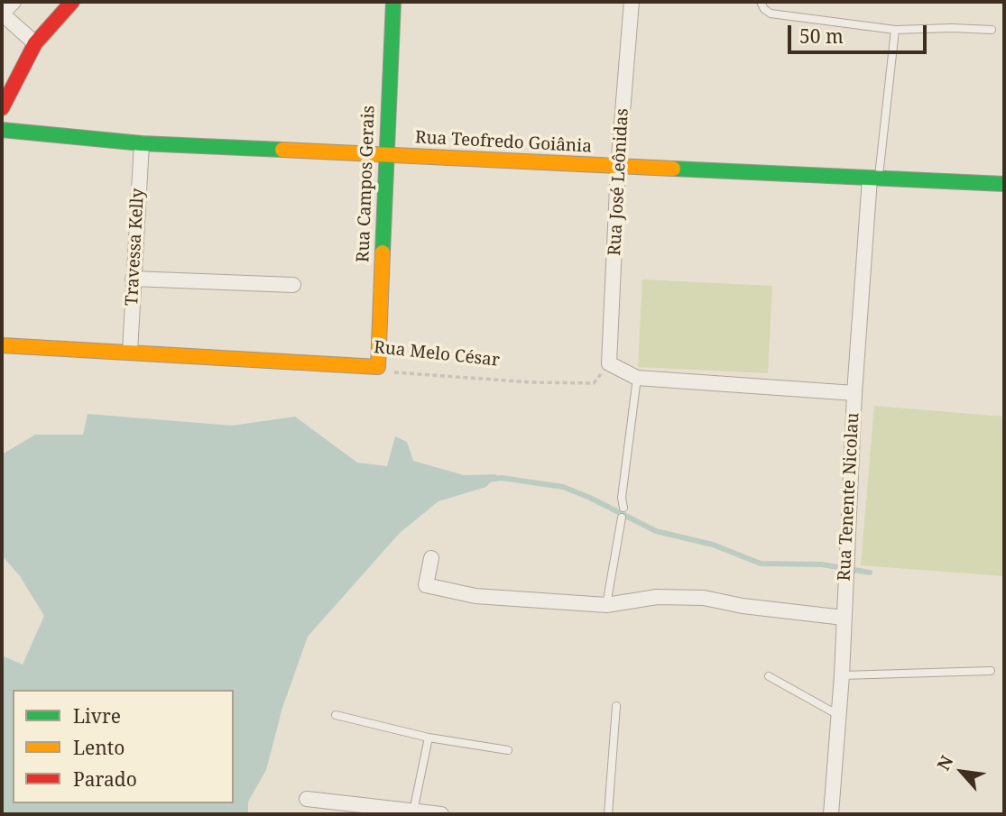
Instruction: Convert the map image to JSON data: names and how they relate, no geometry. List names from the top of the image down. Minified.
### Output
{"streets":{"street":["Rua Teofredo Goiânia","Rua José Leônidas","Rua Campos Gerais","Travessa Kelly","Rua Melo César","Rua Tenente Nicolau"]},"crossings":[["Rua Teofredo Goiânia","Rua José Leônidas"],["Rua Teofredo Goiânia","Rua Campos Gerais"],["Rua Teofredo Goiânia","Travessa Kelly"],["Rua Teofredo Goiânia","Rua Tenente Nicolau"],["Rua José Leônidas","Rua Melo César"],["Rua Campos Gerais","Rua Melo César"],["Travessa Kelly","Rua Melo César"]],"legend":["Livre","Lento","Parado"],"scale_bar":"50 m","north":"top left"}
